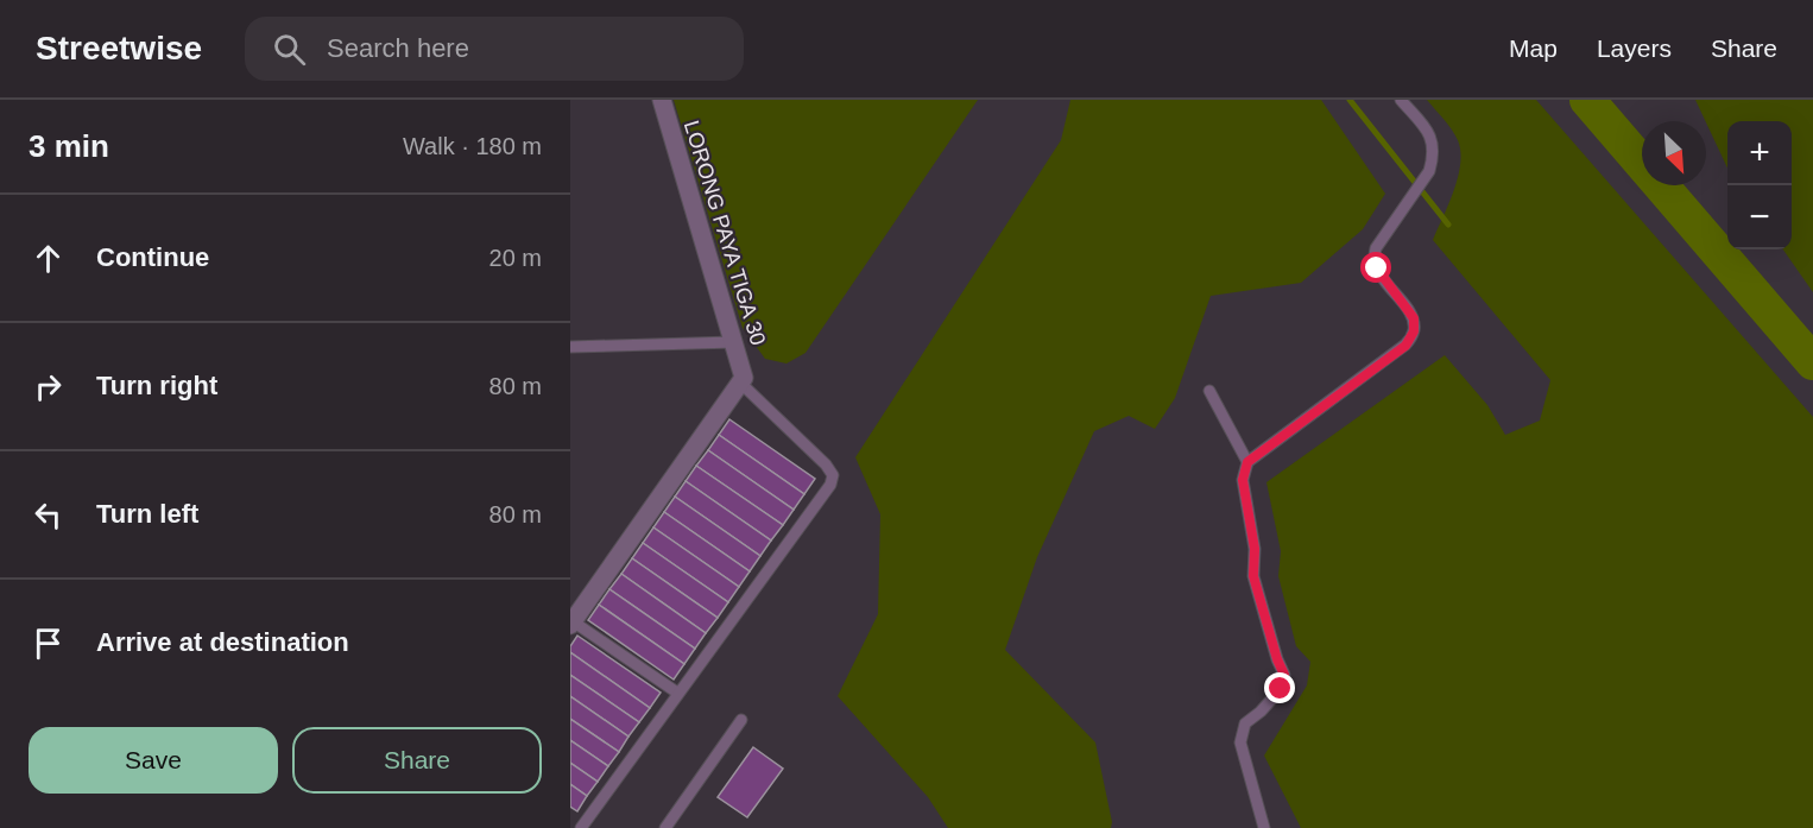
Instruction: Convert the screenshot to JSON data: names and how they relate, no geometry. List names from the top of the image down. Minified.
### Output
{"streets":{"street":["LORONG PAYA TIGA 30"]},"north":"bottom right","page":{"header":"Streetwise","search":"Search here","nav":["Map","Layers","Share"],"heading":["3 min","Walk · 180 m"],"map_buttons":["+","−"],"list":[["Continue","20 m"],["Turn right","80 m"],["Turn left","80 m"],"Arrive at destination"],"buttons":["Save","Share"]}}
